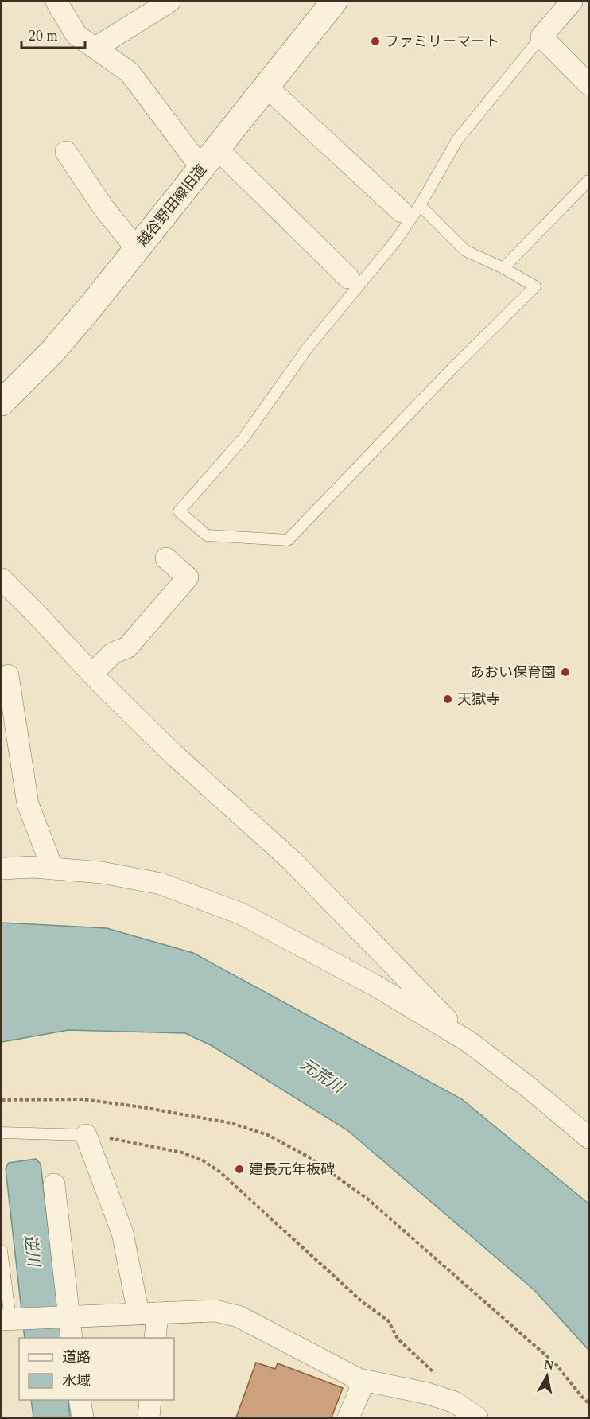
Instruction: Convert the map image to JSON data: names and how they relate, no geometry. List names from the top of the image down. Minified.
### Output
{"streets":{"street":["越谷野田線旧道"]},"water":["元荒川","逆川"],"places":["ファミリーマート","あおい保育園","天獄寺","建長元年板碑"],"legend":["道路","水域"],"scale_bar":"20 m","north":"top"}
